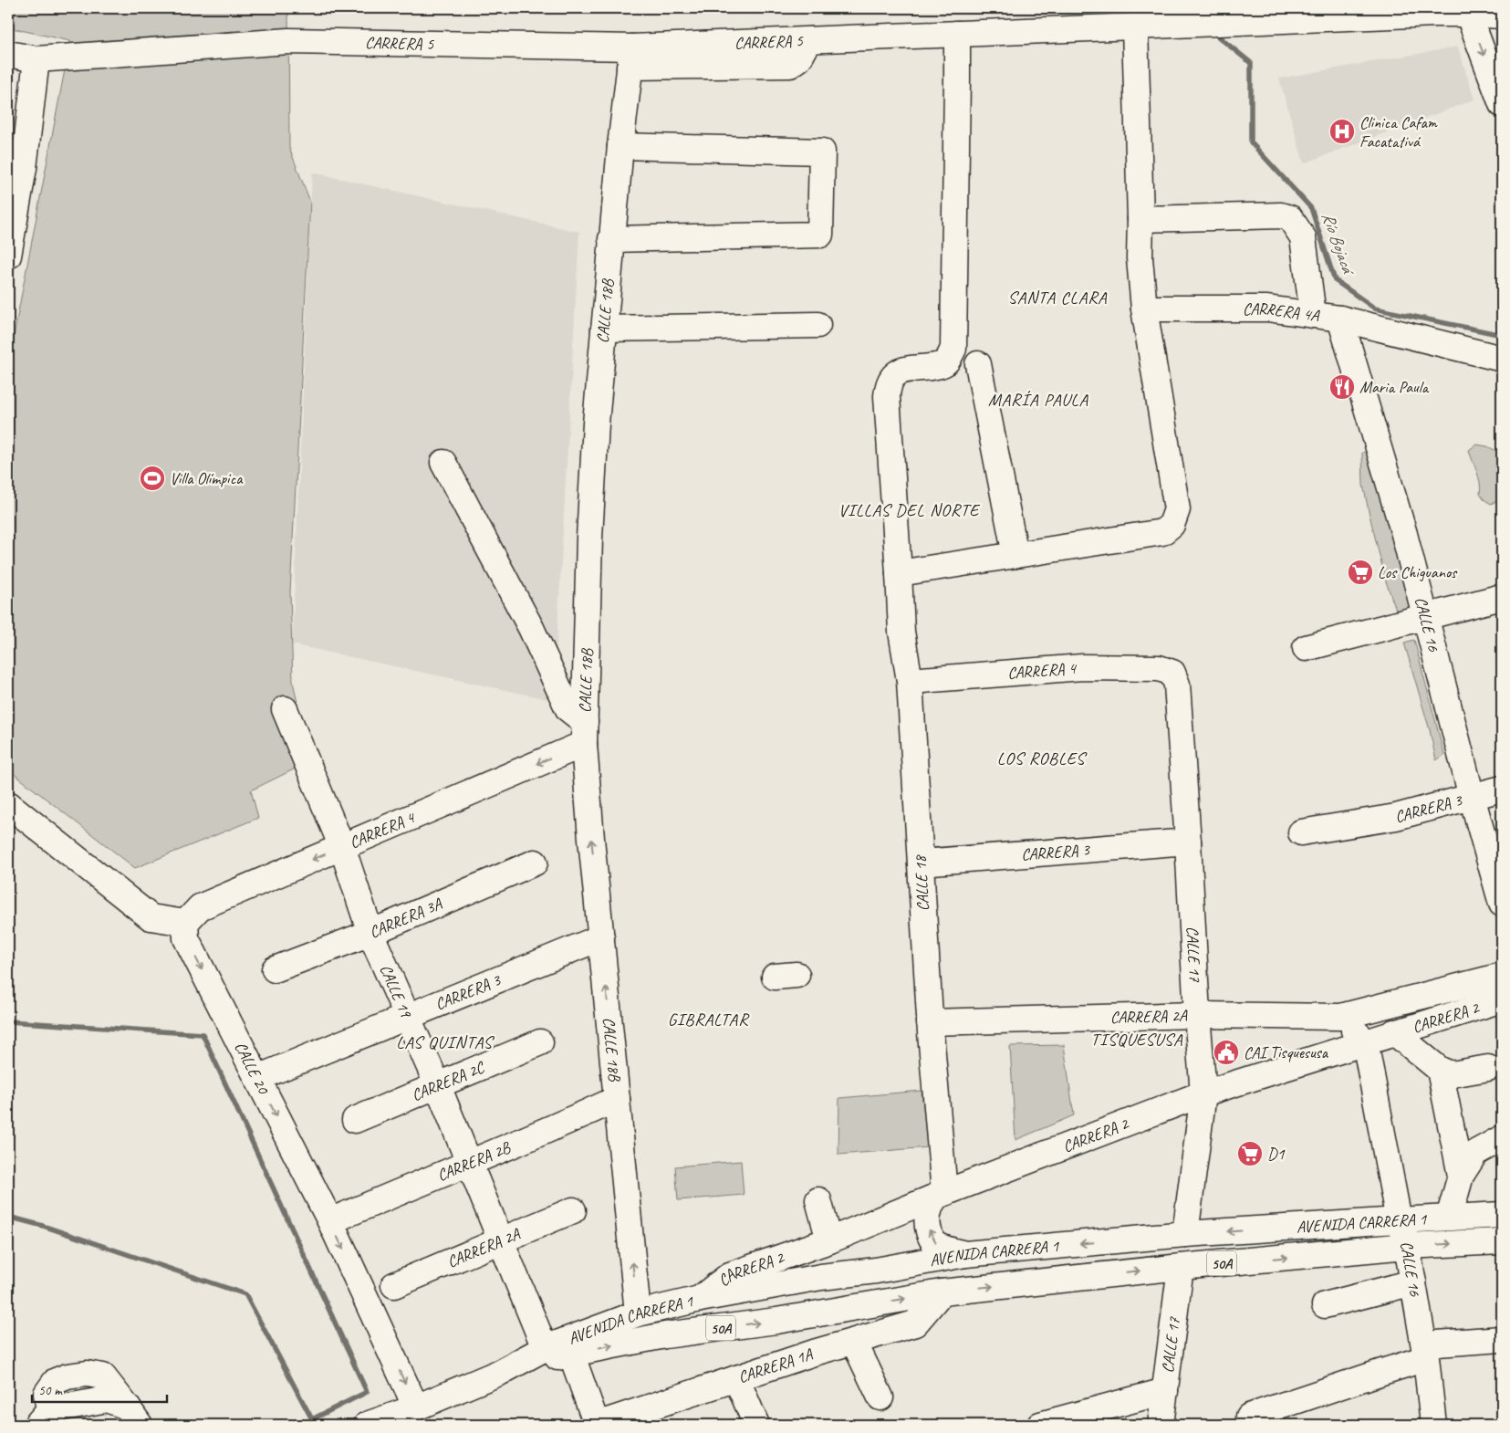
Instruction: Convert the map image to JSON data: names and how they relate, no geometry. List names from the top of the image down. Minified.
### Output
{"streets":{"street":["CARRERA 5","CALLE 18B","CARRERA 4A","CALLE 16","CARRERA 4","CARRERA 3","CALLE 18","CARRERA 3A","CALLE 17","CALLE 19","CARRERA 2A","CARRERA 2","CALLE 20","CARRERA 2C","CARRERA 2B","AVENIDA CARRERA 1","50A","CARRERA 1A"]},"crossings":[["CARRERA 5","CALLE 18B"],["CARRERA 5","CALLE 18"],["CALLE 18B","CARRERA 4"],["CALLE 18B","CARRERA 3"],["CALLE 18B","CARRERA 2B"],["CALLE 18B","AVENIDA CARRERA 1"],["CARRERA 4A","CALLE 16"],["CALLE 16","CARRERA 3"],["CALLE 16","CARRERA 2"],["CALLE 16","AVENIDA CARRERA 1"],["CARRERA 4","CALLE 18"],["CARRERA 4","CALLE 17"],["CARRERA 4","CALLE 19"],["CARRERA 4","CALLE 20"],["CARRERA 3","CALLE 18"],["CARRERA 3","CALLE 17"],["CARRERA 3","CALLE 19"],["CARRERA 3","CALLE 20"],["CALLE 18","CARRERA 2A"],["CALLE 18","CARRERA 2"],["CARRERA 3A","CALLE 19"],["CALLE 17","CARRERA 2A"],["CALLE 17","CARRERA 2"],["CALLE 17","AVENIDA CARRERA 1"],["CALLE 19","CARRERA 2A"],["CALLE 19","CARRERA 2C"],["CALLE 19","CARRERA 2B"],["CALLE 19","AVENIDA CARRERA 1"],["CARRERA 2A","CARRERA 2"],["CARRERA 2","AVENIDA CARRERA 1"],["CALLE 20","CARRERA 2B"],["CALLE 20","AVENIDA CARRERA 1"],["AVENIDA CARRERA 1","CARRERA 1A"]],"one_way":["CALLE 18B","CARRERA 4","CALLE 20"],"districts":["SANTA CLARA","MARÍA PAULA","VILLAS DEL NORTE","LOS ROBLES","GIBRALTAR","TISQUESUSA","LAS QUINTAS"],"water":["Río Bojacá"],"places":{"hospital":["Clinica Cafam Facatativá"],"restaurant":["Maria Paula"],"sports":["Villa Olímpica"],"supermarket":["Los Chiguanos","D1"],"public building":["CAI Tisquesusa"]},"scale_bar":"50 m"}
